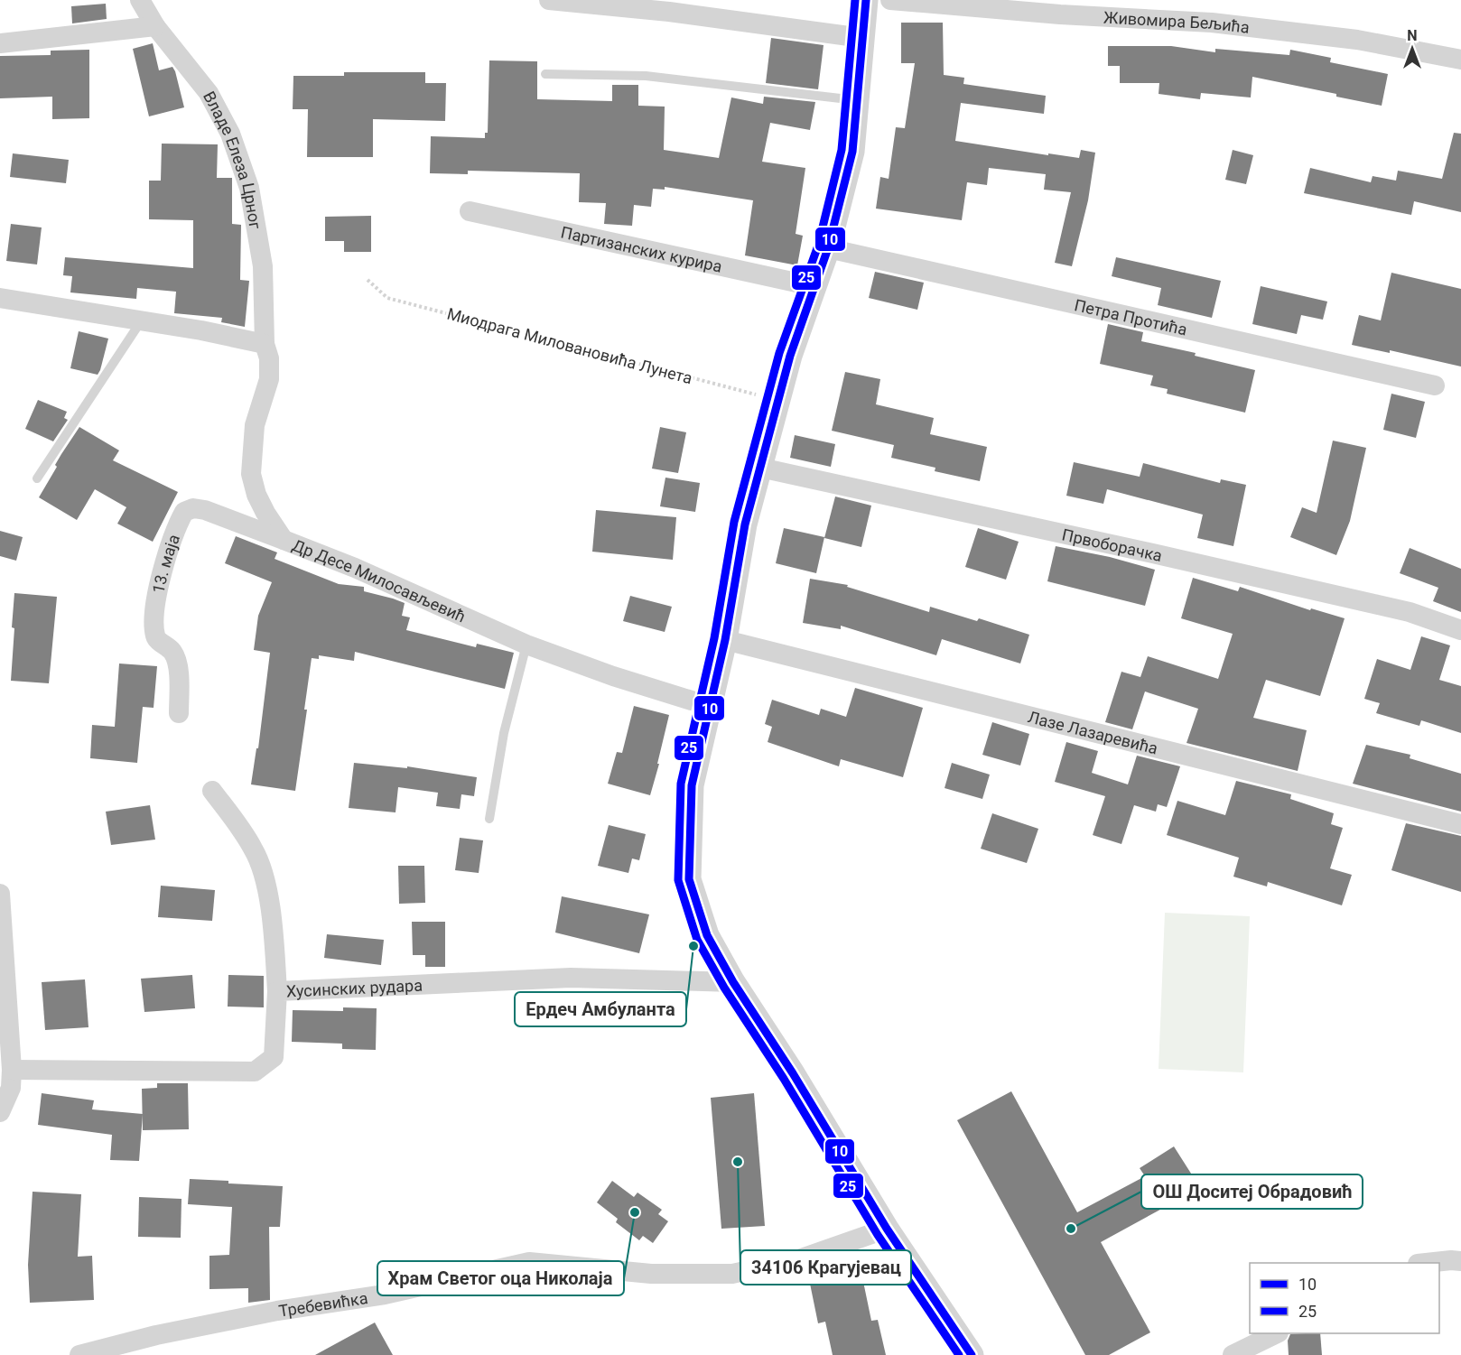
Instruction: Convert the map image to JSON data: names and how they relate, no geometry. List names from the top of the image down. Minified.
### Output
{"streets":{"street":["Живомира Бељића","Владе Елеза Црног","Партизанских курира","Петра Протића","Првоборачка","13. маја","Др Десе Милосављевић","Лазе Лазаревића","Хусинских рудара","Требевићка"],"path":["Миодрага Миловановића Лунета"]},"crossings":[["Владе Елеза Црног","Др Десе Милосављевић"],["13. маја","Др Десе Милосављевић"]],"places":["Ердеч Амбуланта","34106 Крагујевац","Храм Светог оца Николаја","ОШ Доситеј Обрадовић"],"lines":["transit line 10","transit line 25"],"legend":["10","25"],"north":"top"}
